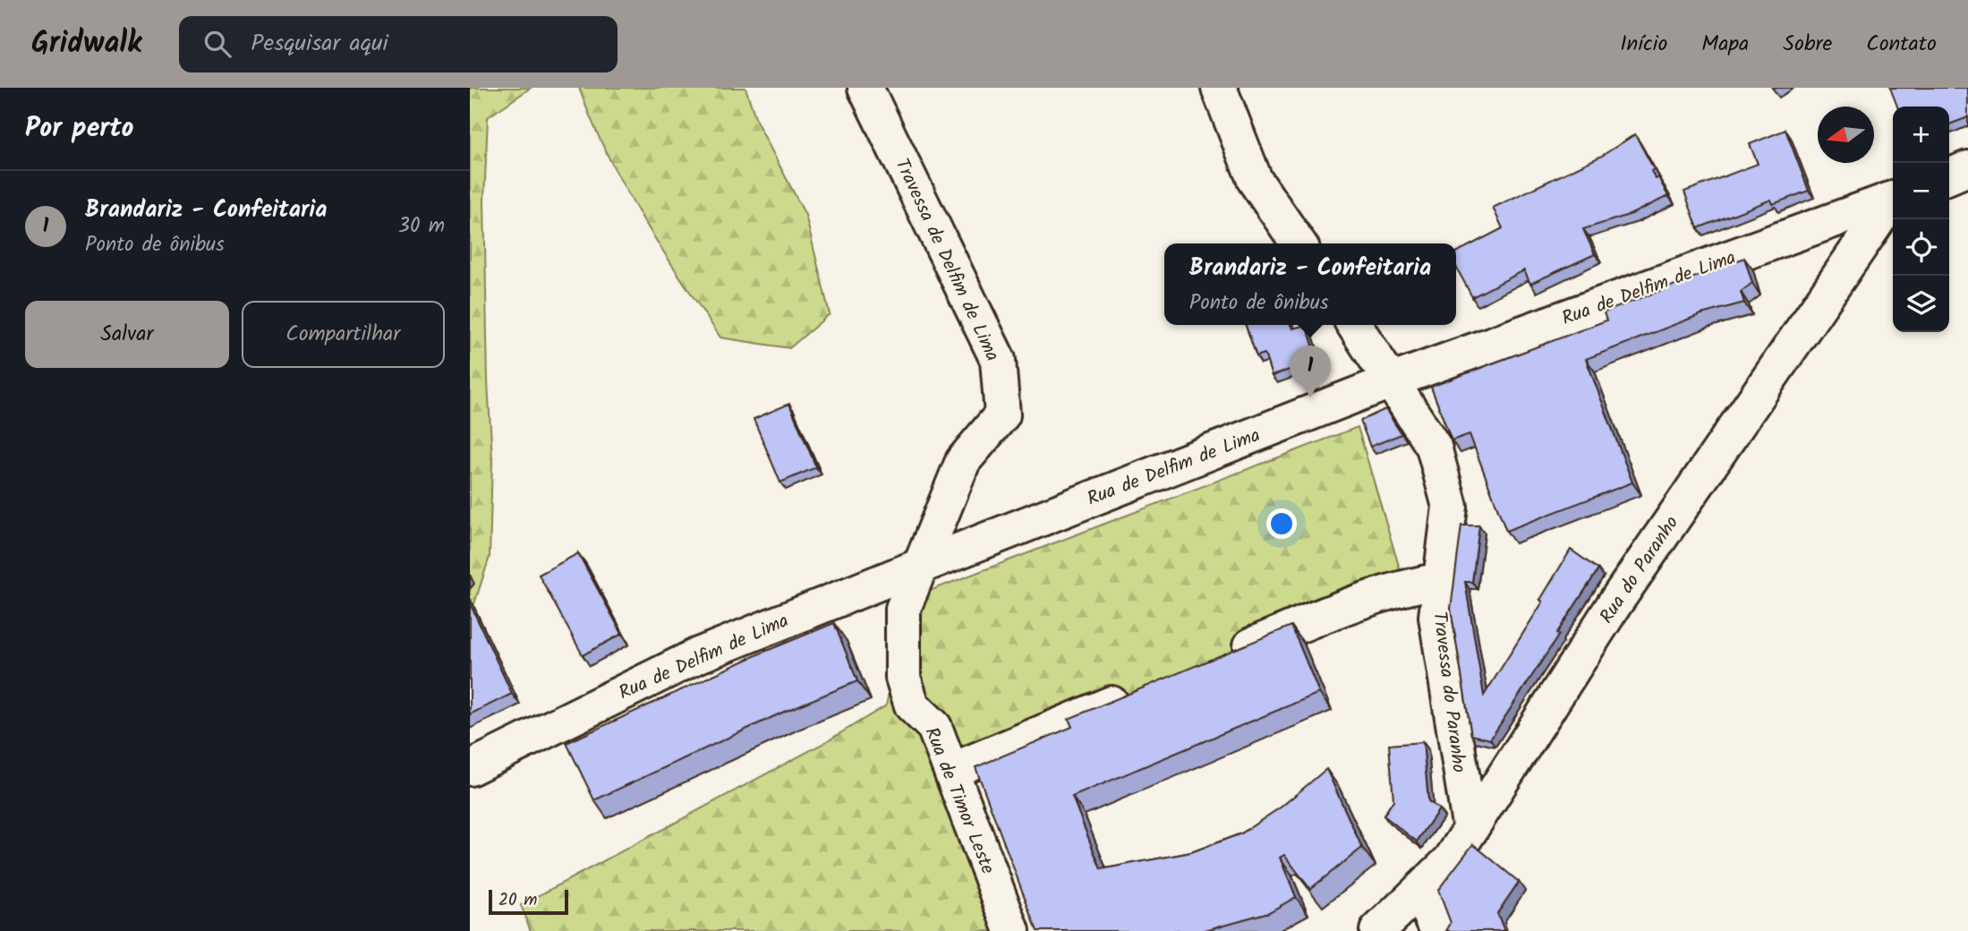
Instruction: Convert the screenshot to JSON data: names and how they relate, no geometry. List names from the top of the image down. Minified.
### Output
{"streets":{"street":["Travessa de Delfim de Lima","Rua de Delfim de Lima","Rua do Paranho","Travessa do Paranho","Rua de Timor Leste"]},"crossings":[["Travessa de Delfim de Lima","Rua de Delfim de Lima"],["Travessa de Delfim de Lima","Rua de Timor Leste"],["Rua de Delfim de Lima","Travessa do Paranho"],["Rua de Delfim de Lima","Rua de Timor Leste"],["Rua do Paranho","Travessa do Paranho"]],"scale_bar":"20 m","north":"left","page":{"header":"Gridwalk","search":"Pesquisar aqui","nav":["Início","Mapa","Sobre","Contato"],"heading":"Por perto","map_buttons":["+","−"],"list":[{"mark":"1","name":"Brandariz - Confeitaria","note":"Ponto de ônibus","value":"30 m"}],"popup":["Brandariz - Confeitaria","Ponto de ônibus"],"buttons":["Salvar","Compartilhar"],"pins":"1","scale":"20 m"}}
